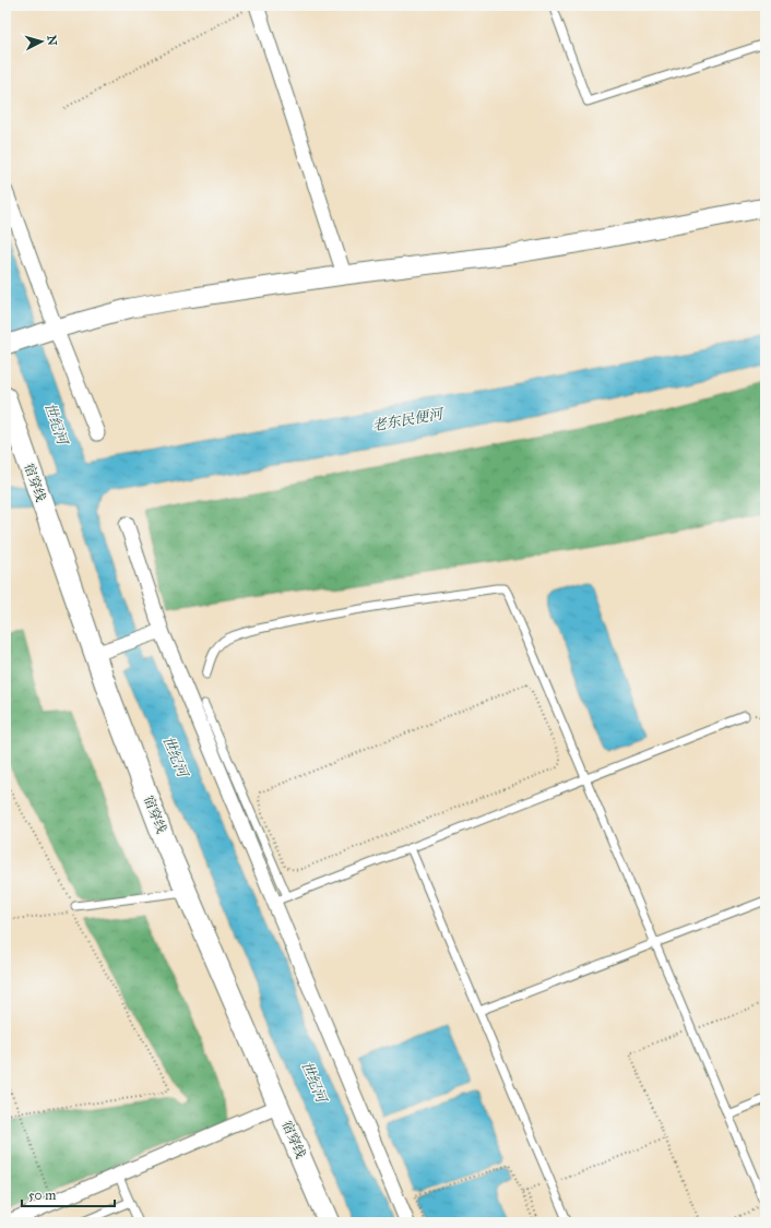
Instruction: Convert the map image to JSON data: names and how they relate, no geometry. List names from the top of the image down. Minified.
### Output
{"streets":{"main road":["宿穿线"]},"water":["老东民便河","世纪河"],"scale_bar":"50 m","north":"right"}
